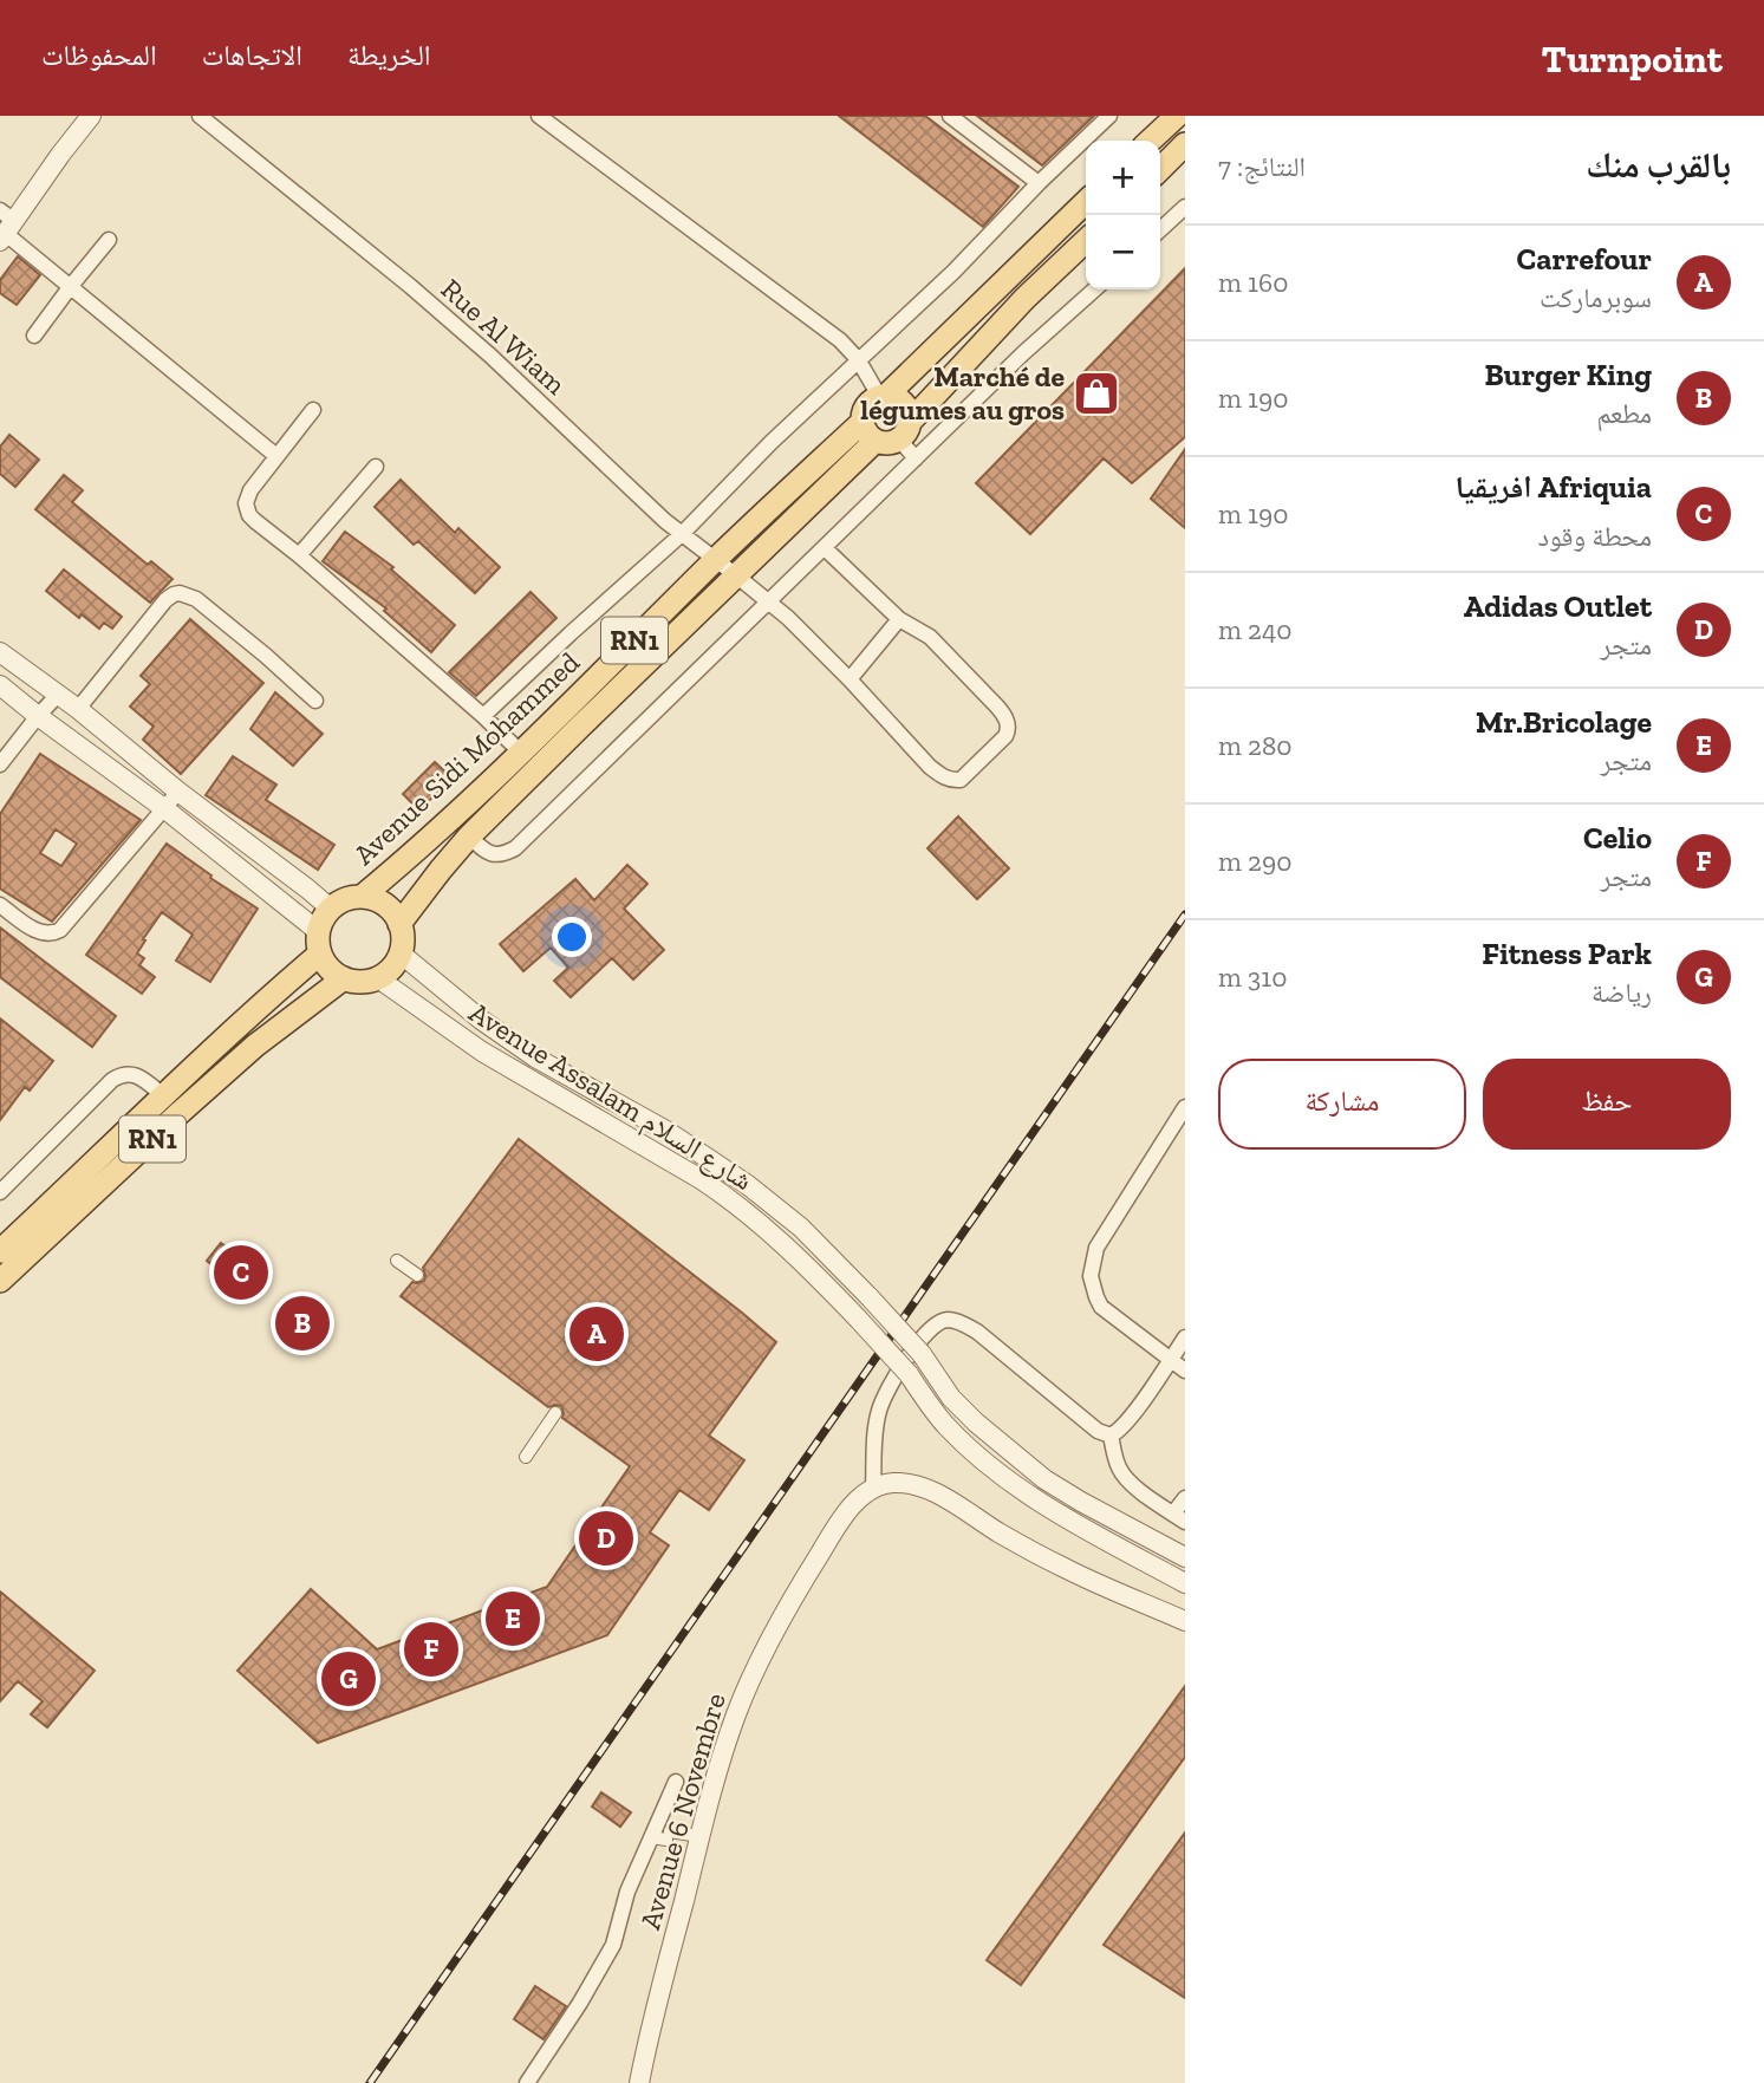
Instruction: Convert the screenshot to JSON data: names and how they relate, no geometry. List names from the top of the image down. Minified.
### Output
{"streets":{"main road":["RN1","Avenue Sidi Mohammed"],"street":["Rue Al Wiam","Avenue Assalam شارع السلام","Avenue 6 Novembre"]},"crossings":[["Rue Al Wiam","Avenue Sidi Mohammed"],["RN1","Avenue Sidi Mohammed"],["RN1","Avenue Assalam شارع السلام"],["Avenue Sidi Mohammed","Avenue Assalam شارع السلام"]],"places":{"shop":["Marché de légumes au gros"]},"page":{"header":"Turnpoint","nav":["الخريطة","الاتجاهات","المحفوظات"],"heading":["بالقرب منك","النتائج: 7"],"map_buttons":["+","−"],"list":[{"mark":"A","name":"Carrefour","note":"سوبرماركت","value":"160 m"},{"mark":"B","name":"Burger King","note":"مطعم","value":"190 m"},{"mark":"C","name":"Afriquia افريقيا","note":"محطة وقود","value":"190 m"},{"mark":"D","name":"Adidas Outlet","note":"متجر","value":"240 m"},{"mark":"E","name":"Mr.Bricolage","note":"متجر","value":"280 m"},{"mark":"F","name":"Celio","note":"متجر","value":"290 m"},{"mark":"G","name":"Fitness Park","note":"رياضة","value":"310 m"}],"buttons":["حفظ","مشاركة"],"pins":["C","B","A","D","E","F","G"]}}
